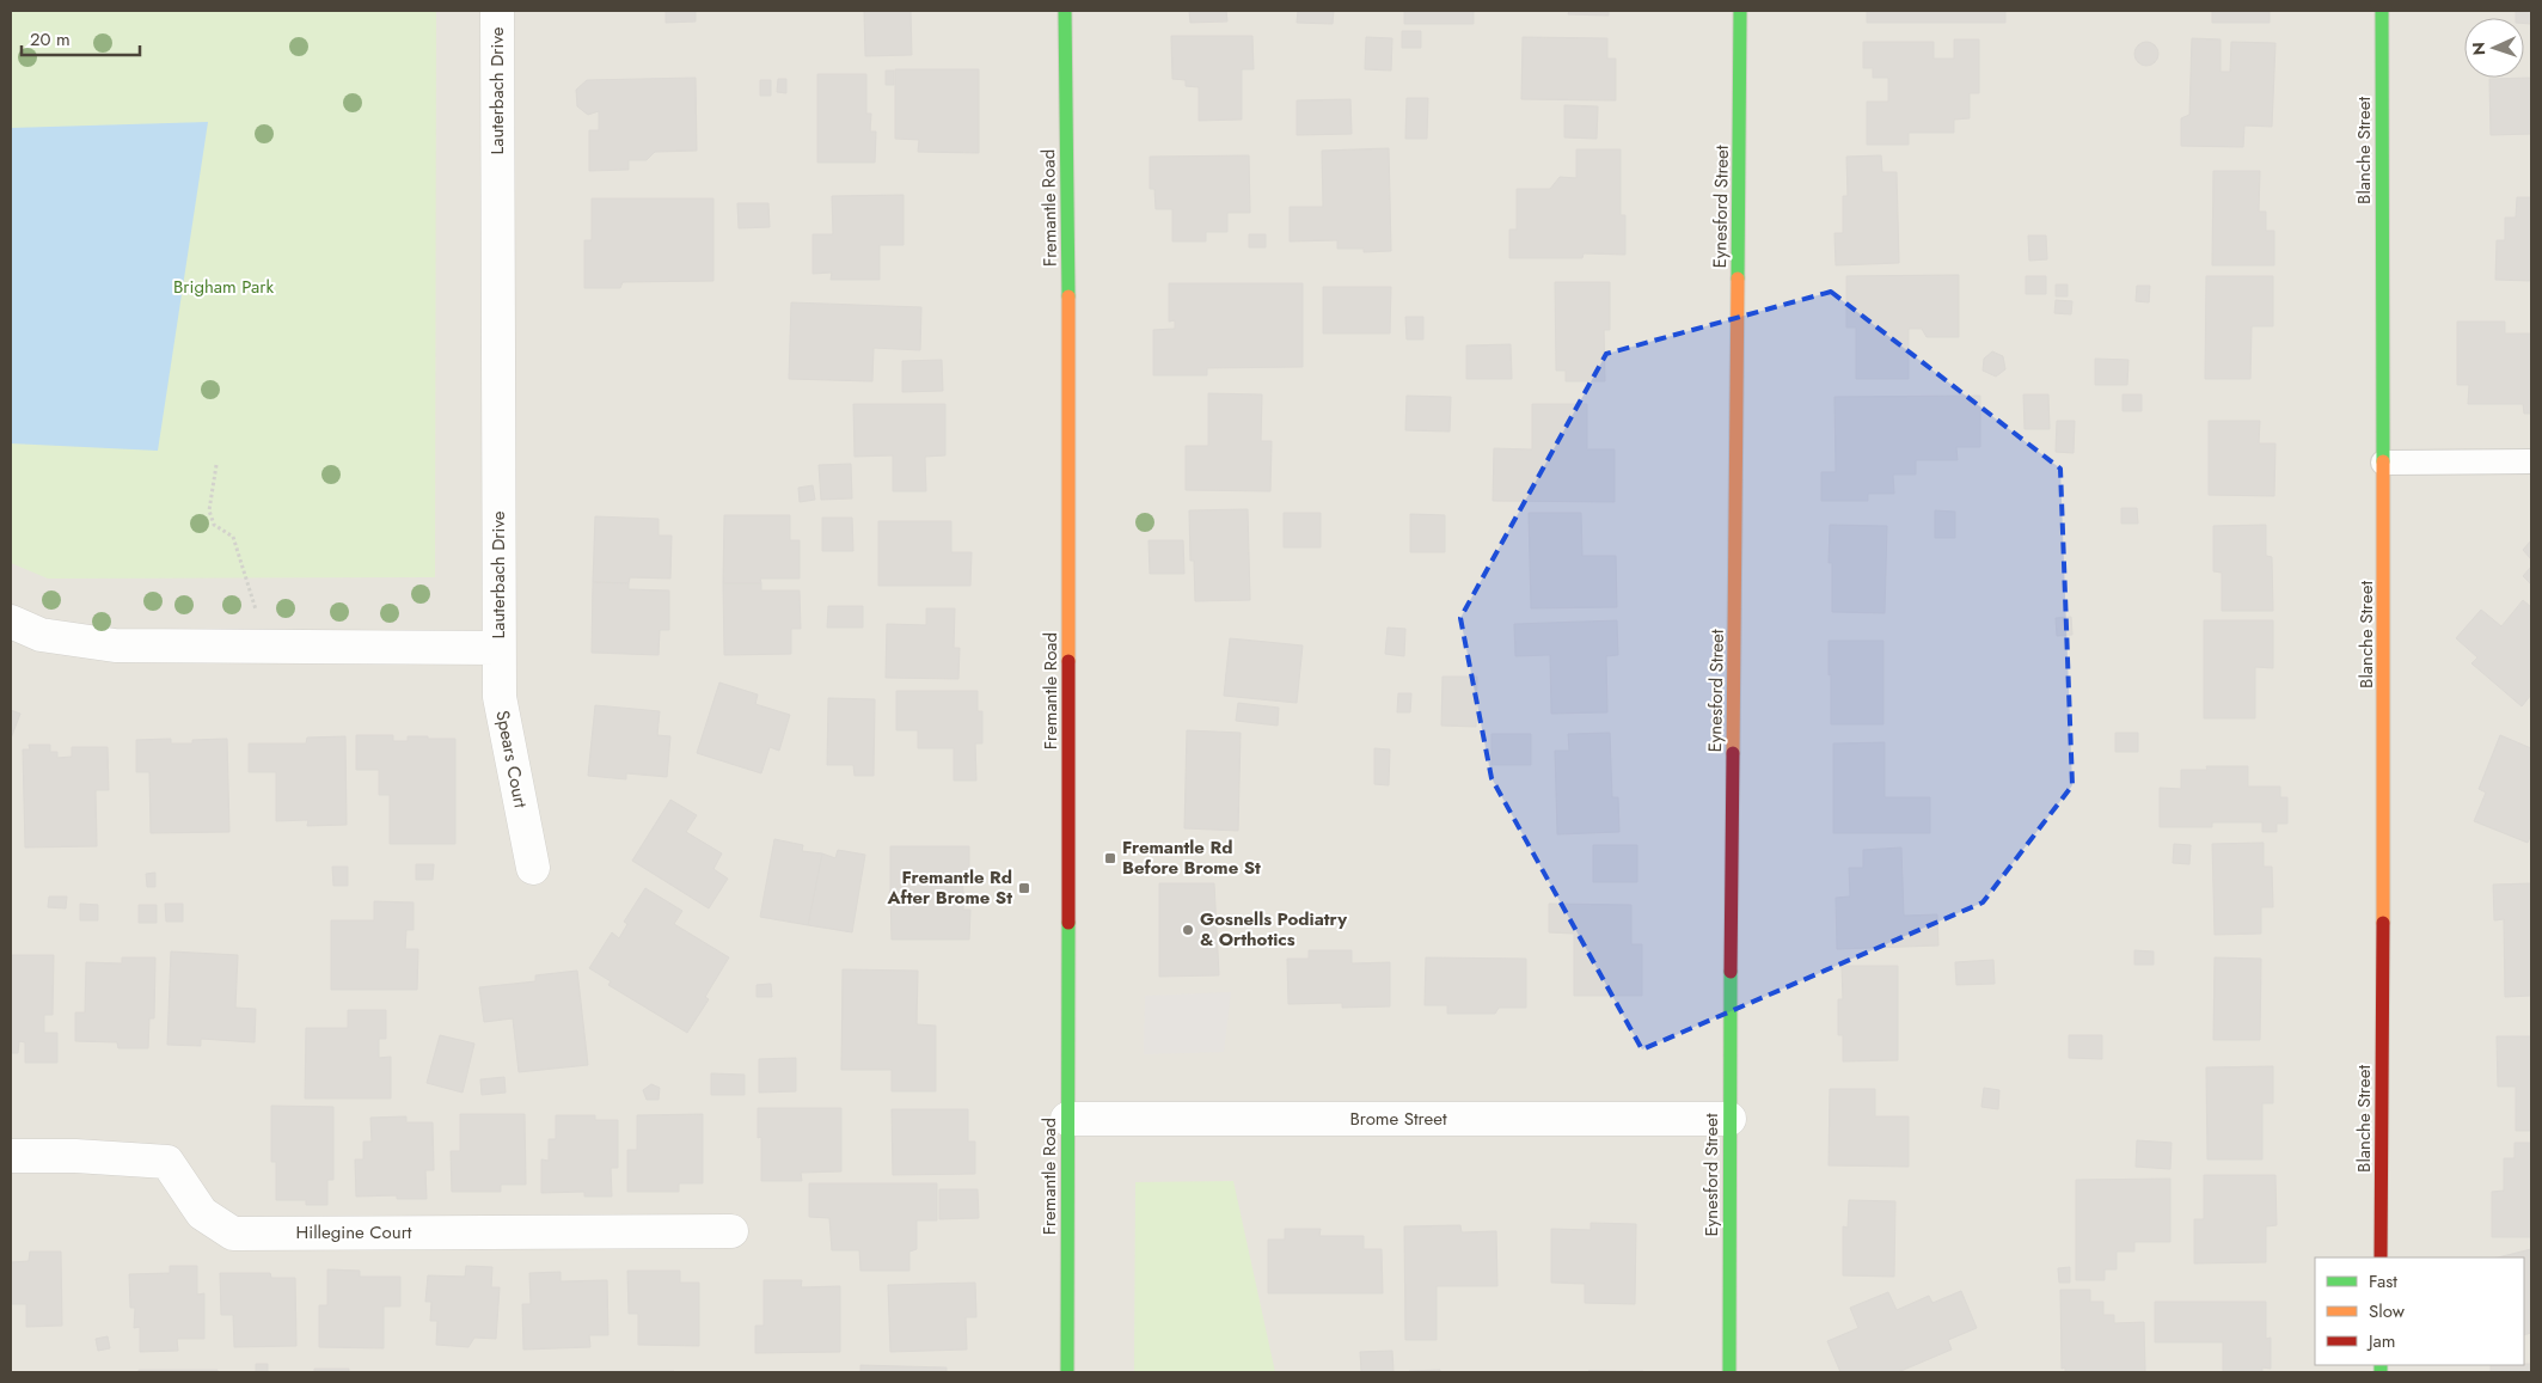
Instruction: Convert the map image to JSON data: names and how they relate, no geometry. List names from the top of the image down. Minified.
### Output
{"streets":{"street":["Lauterbach Drive","Blanche Street","Eynesford Street","Fremantle Road","Spears Court","Brome Street","Hillegine Court"]},"crossings":[["Lauterbach Drive","Spears Court"],["Eynesford Street","Brome Street"],["Fremantle Road","Brome Street"]],"parks":["Brigham Park"],"places":{"transit":["Fremantle Rd Before Brome St","Fremantle Rd After Brome St"],"other":["Gosnells Podiatry & Orthotics"]},"legend":["Fast","Slow","Jam"],"scale_bar":"20 m","north":"left"}
